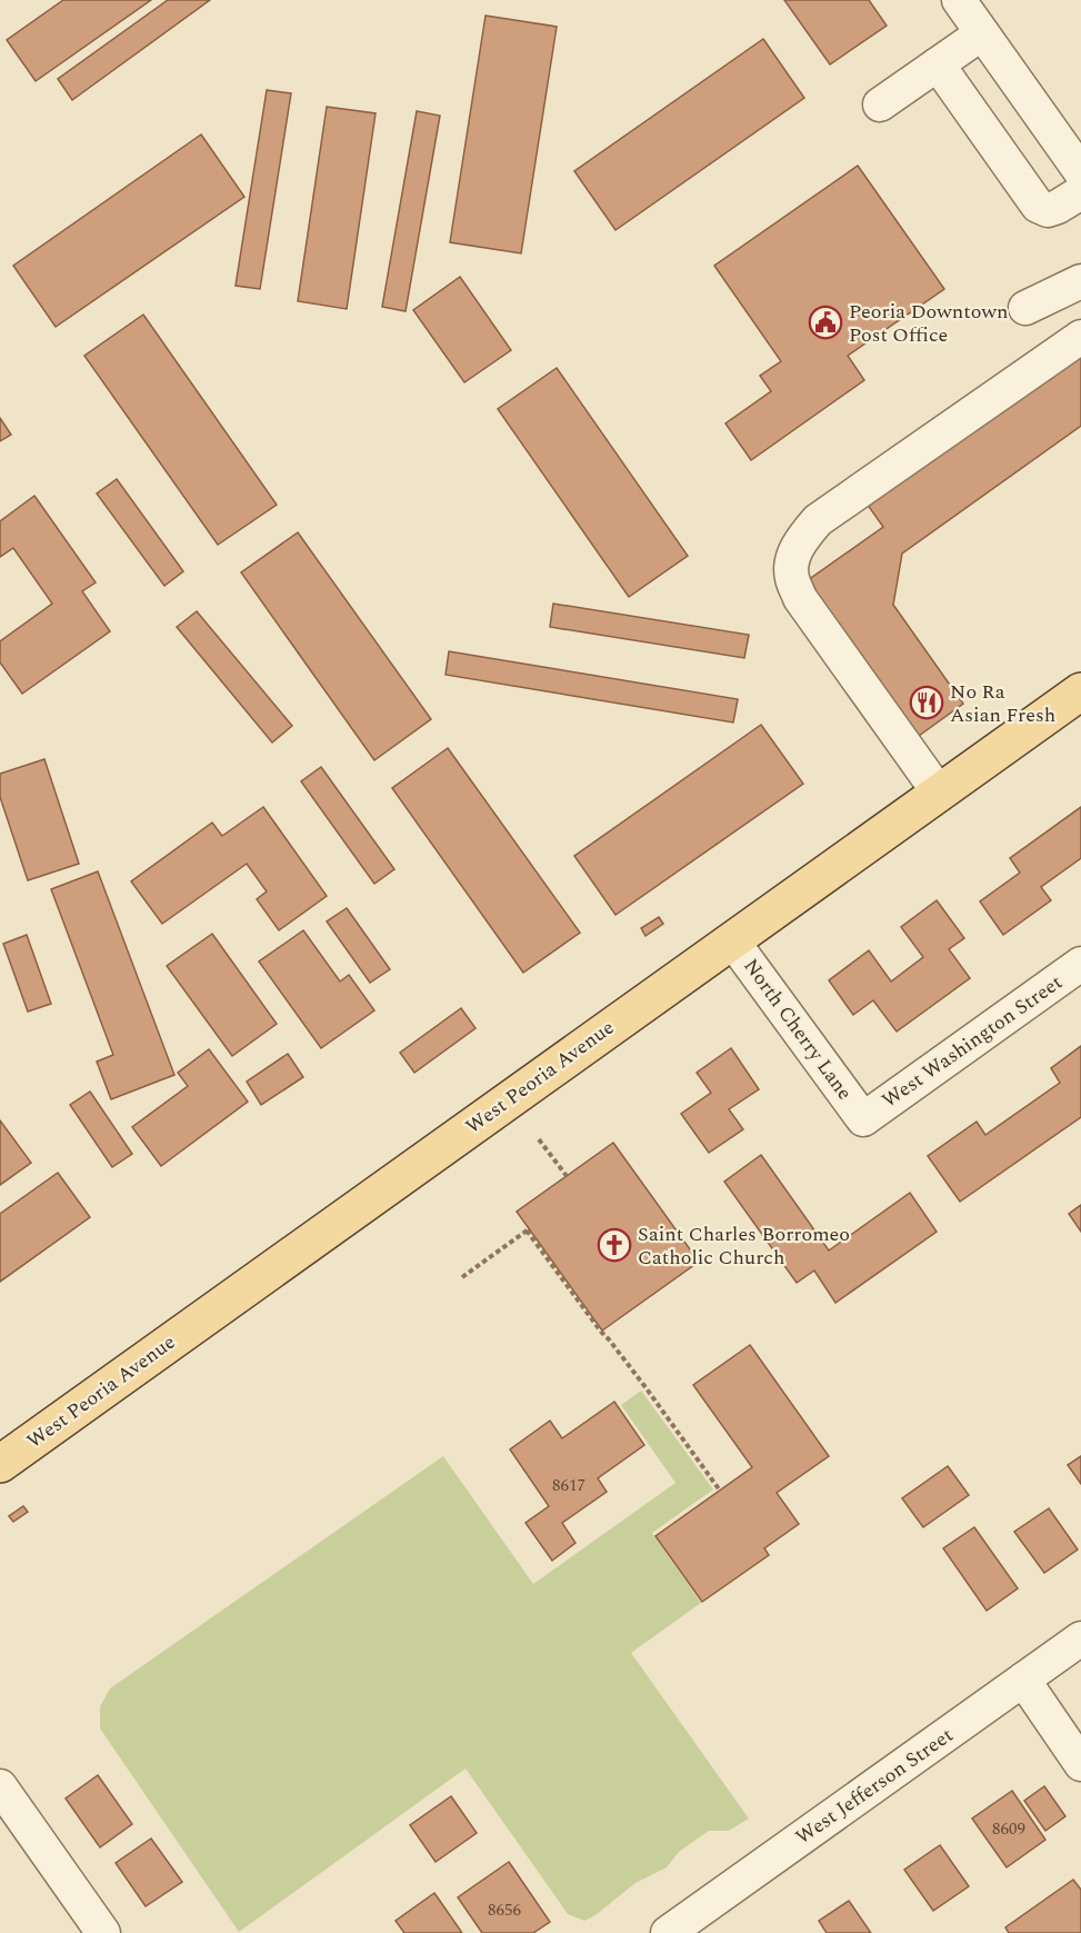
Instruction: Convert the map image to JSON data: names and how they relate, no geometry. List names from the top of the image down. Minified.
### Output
{"streets":{"main road":["West Peoria Avenue"],"street":["North Cherry Lane","West Washington Street","West Jefferson Street"]},"crossings":[["North Cherry Lane","West Washington Street"],["North Cherry Lane","West Peoria Avenue"]],"places":{"public building":["Peoria Downtown Post Office"],"restaurant":["No Ra Asian Fresh"],"church":["Saint Charles Borromeo Catholic Church"]},"house_numbers":["8617","8609","8656"]}
